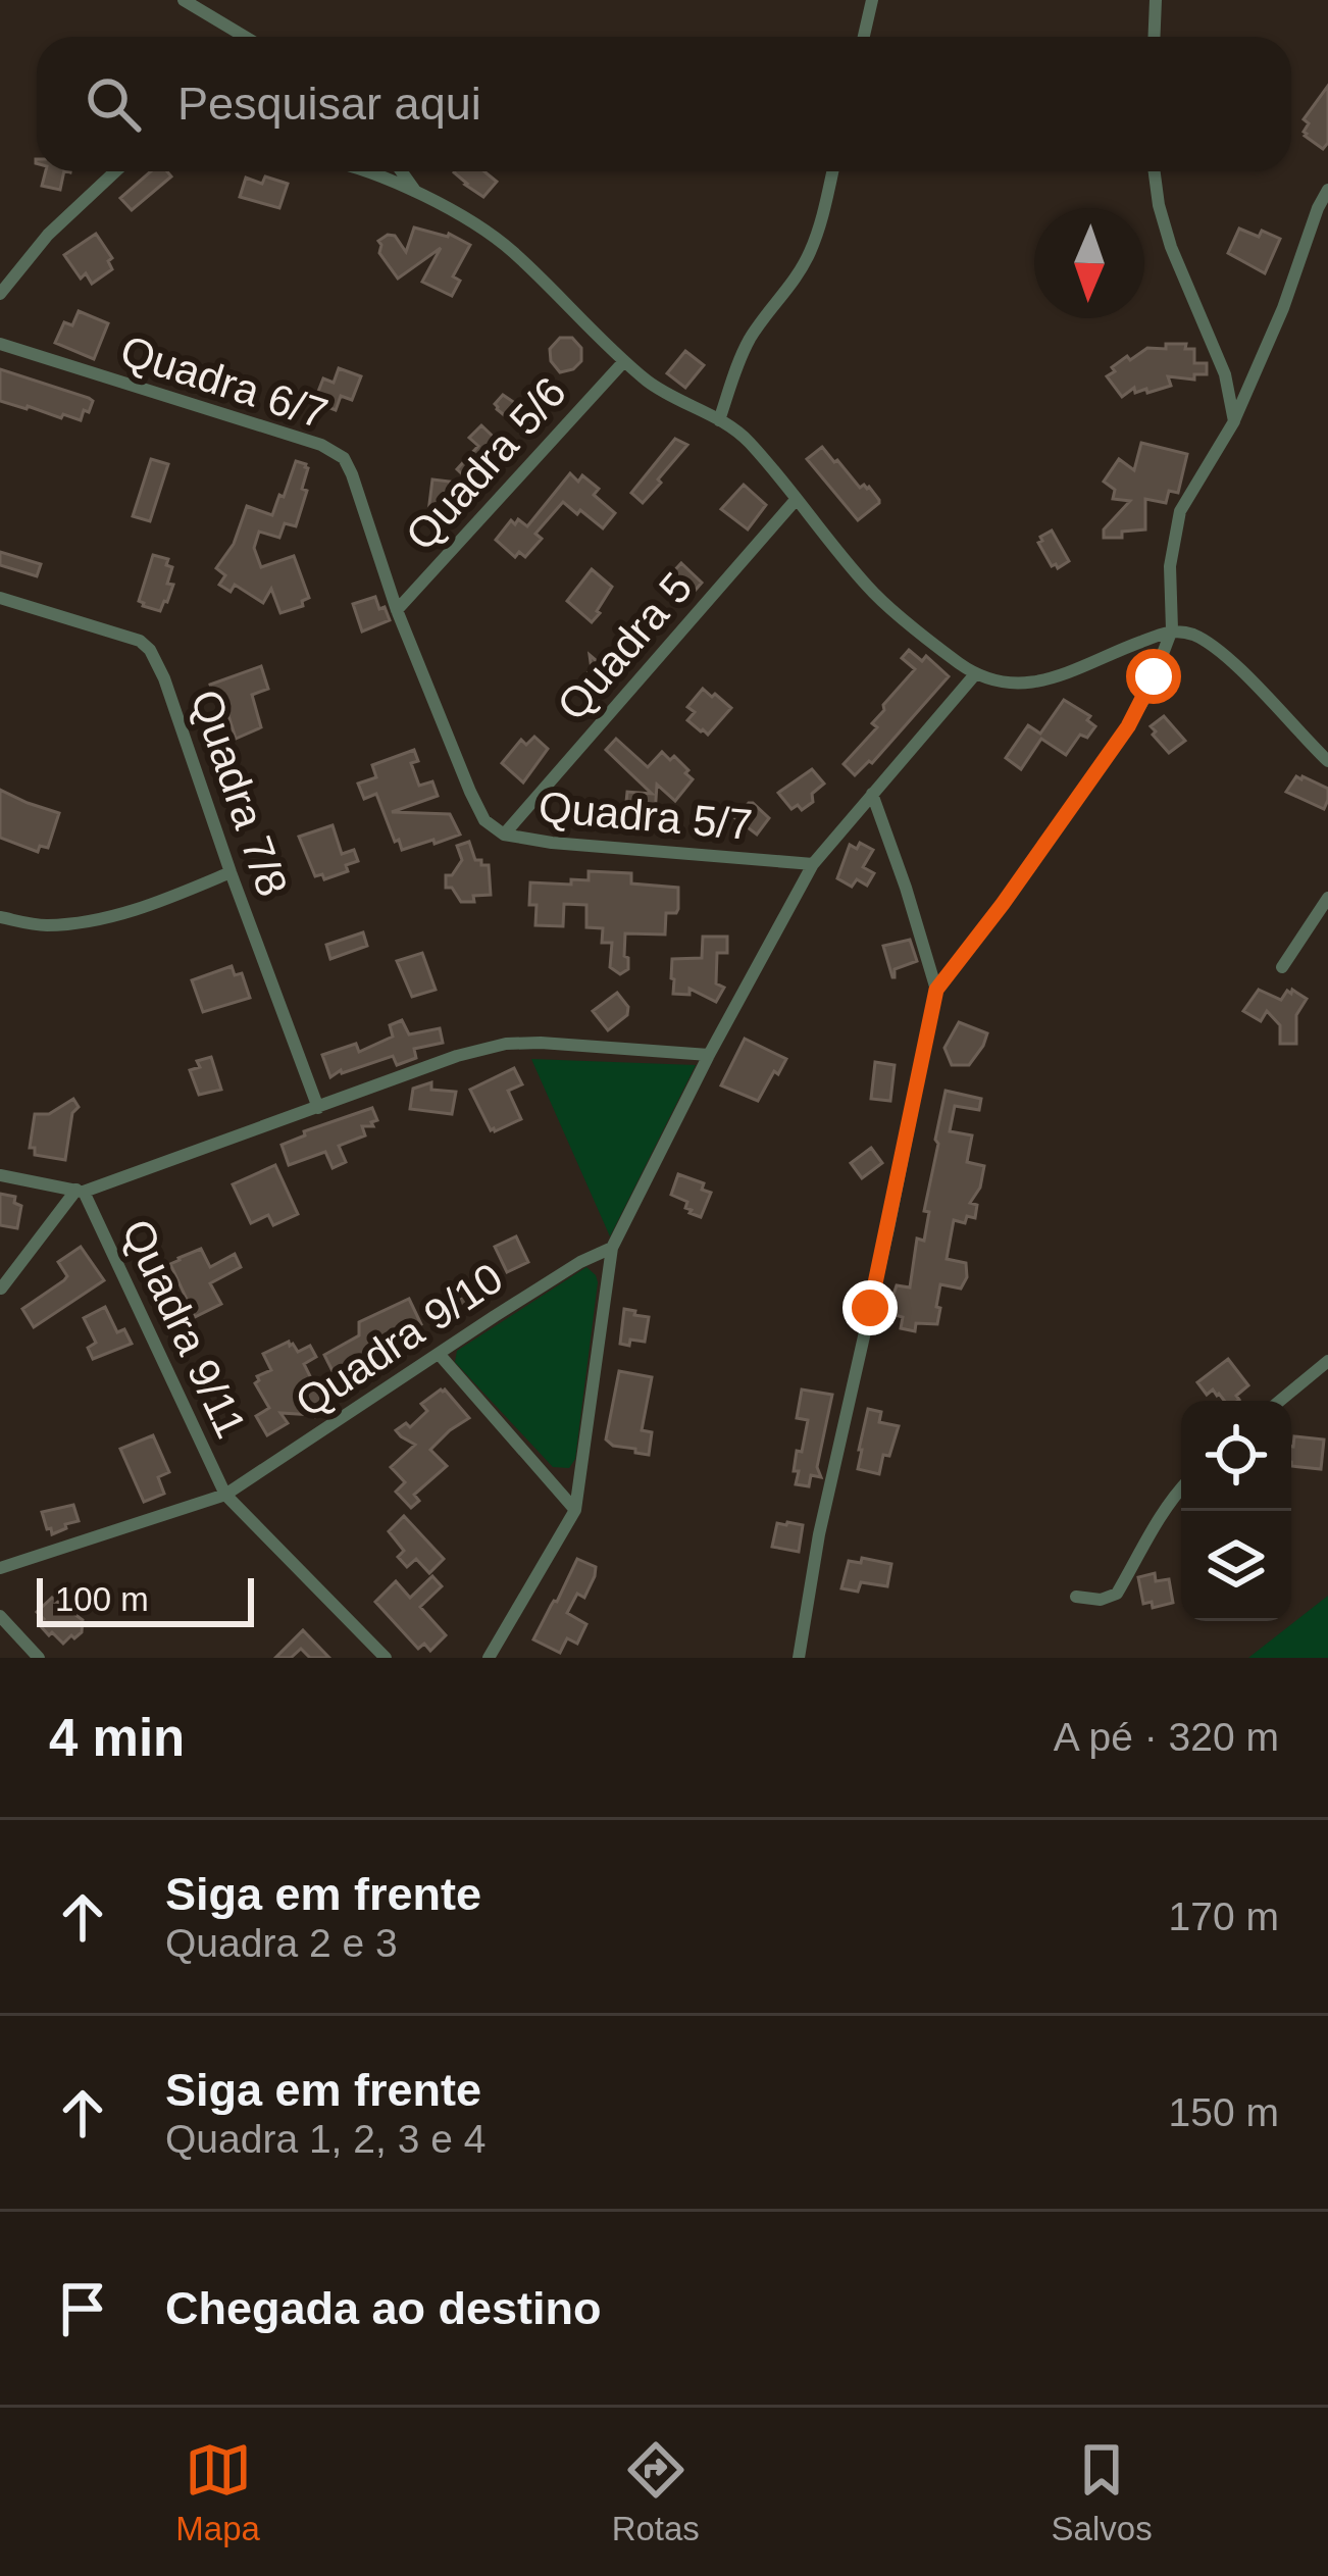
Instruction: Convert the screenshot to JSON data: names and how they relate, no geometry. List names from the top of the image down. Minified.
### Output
{"streets":{"street":["Quadra 6/7","Quadra 5/6","Quadra 5","Quadra 7/8","Quadra 5/7","Quadra 9/11","Quadra 9/10"]},"crossings":[["Quadra 6/7","Quadra 5/6"],["Quadra 6/7","Quadra 5/7"],["Quadra 5/6","Quadra 5/7"],["Quadra 5","Quadra 5/7"],["Quadra 9/11","Quadra 9/10"]],"scale_bar":"100 m","north":"bottom","page":{"search":"Pesquisar aqui","scale":"100 m","heading":["4 min","A pé · 320 m"],"list":[["Siga em frente","Quadra 2 e 3","170 m"],["Siga em frente","Quadra 1, 2, 3 e 4","150 m"],"Chegada ao destino"],"nav":["Mapa","Rotas","Salvos"]}}
